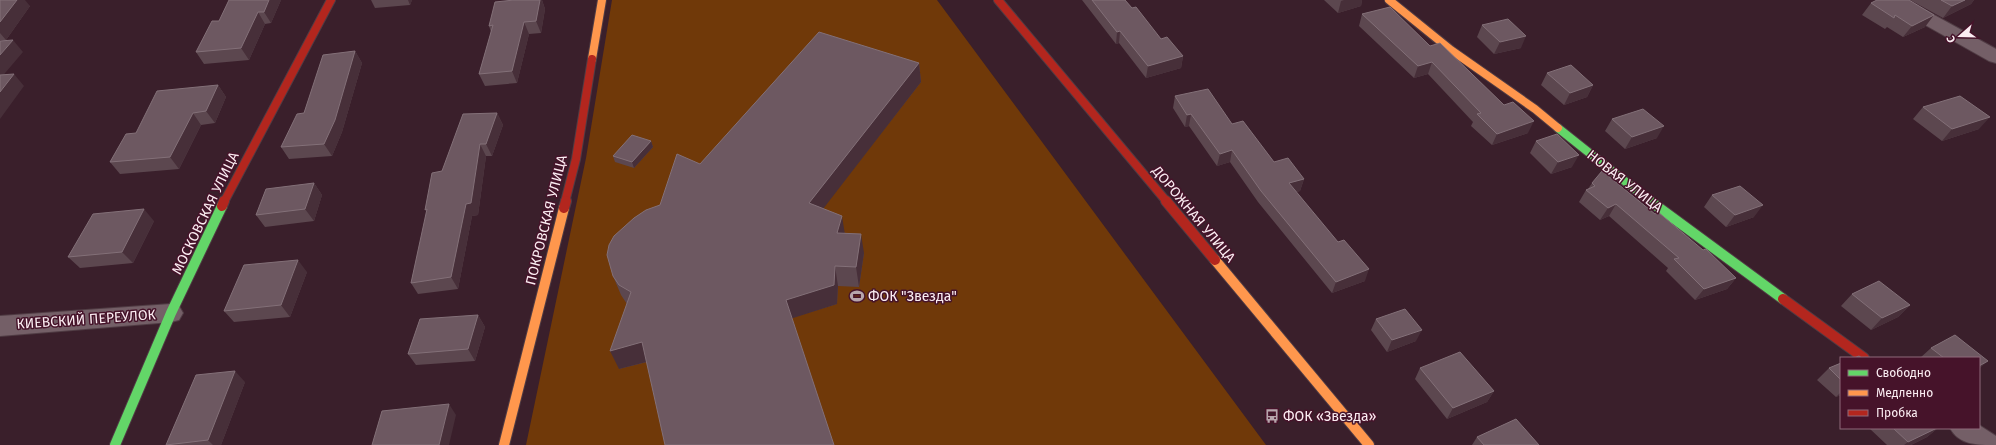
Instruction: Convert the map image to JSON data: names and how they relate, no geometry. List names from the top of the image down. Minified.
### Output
{"streets":{"street":["НОВАЯ УЛИЦА","МОСКОВСКАЯ УЛИЦА","ДОРОЖНАЯ УЛИЦА","ПОКРОВСКАЯ УЛИЦА","КИЕВСКИЙ ПЕРЕУЛОК"]},"crossings":[["МОСКОВСКАЯ УЛИЦА","КИЕВСКИЙ ПЕРЕУЛОК"]],"places":{"sports":["ФОК \"Звезда\""],"bus stop":["ФОК «Звезда»"]},"legend":["Свободно","Медленно","Пробка"],"north":"left"}
